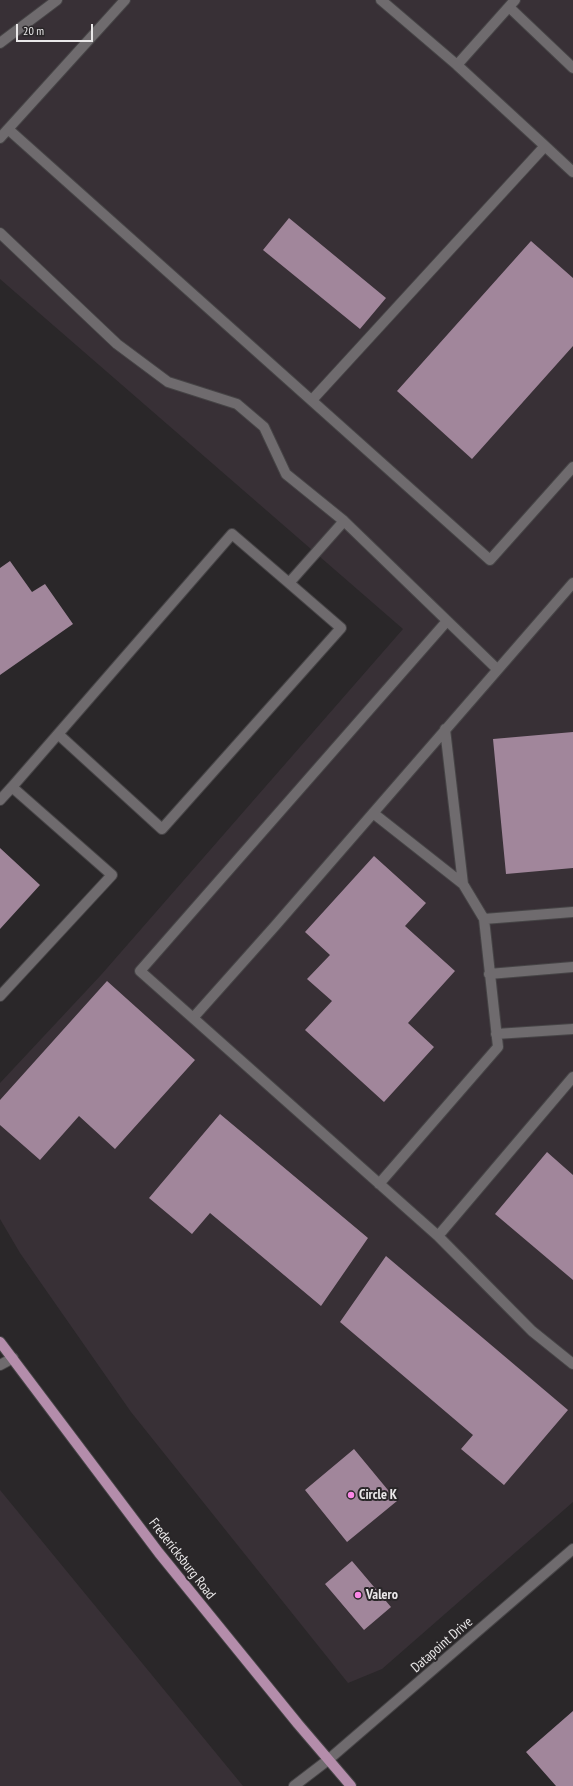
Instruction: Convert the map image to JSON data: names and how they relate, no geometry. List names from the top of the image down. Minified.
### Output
{"streets":{"main road":["Fredericksburg Road"],"street":["Datapoint Drive"]},"crossings":[["Fredericksburg Road","Datapoint Drive"]],"places":["Circle K","Valero"],"scale_bar":"20 m"}
